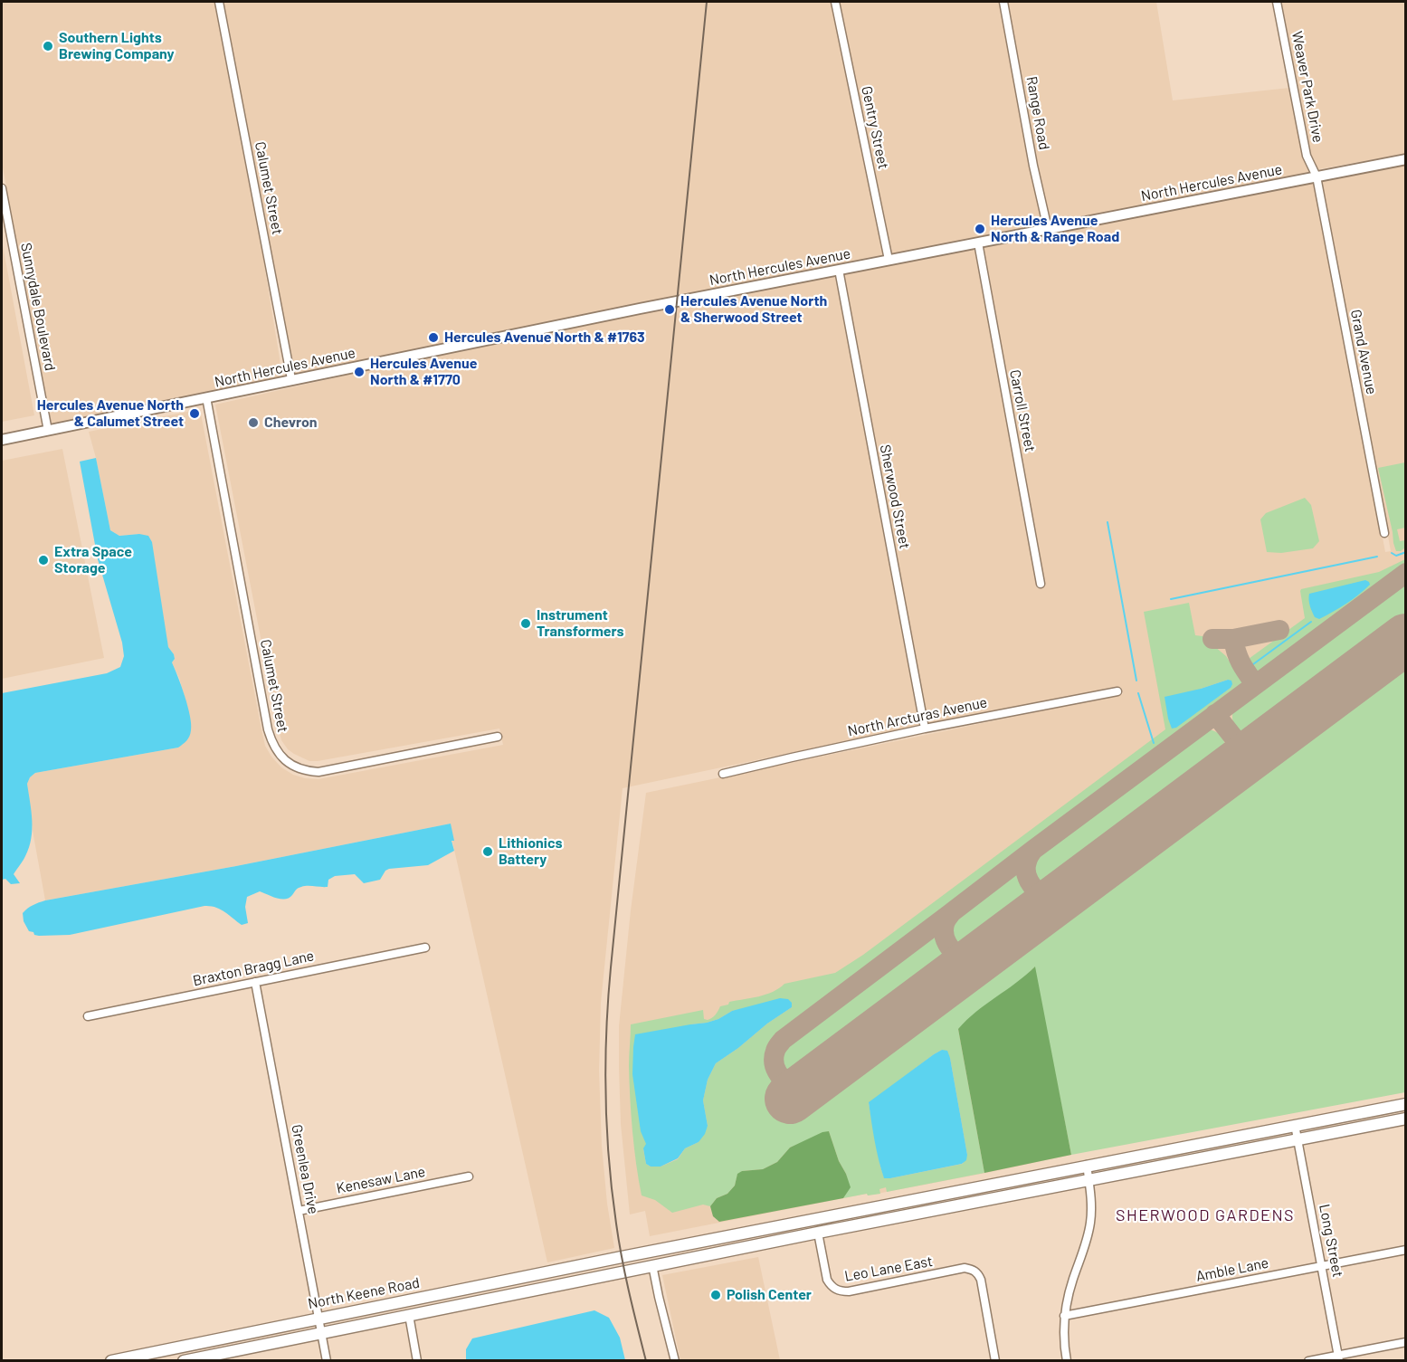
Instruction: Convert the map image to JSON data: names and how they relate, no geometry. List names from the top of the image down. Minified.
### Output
{"streets":{"main road":["North Keene Road"],"street":["Weaver Park Drive","Range Road","Gentry Street","North Hercules Avenue","Calumet Street","Sunnydale Boulevard","Grand Avenue","Carroll Street","Sherwood Street","North Arcturas Avenue","Braxton Bragg Lane","Greenlea Drive","Kenesaw Lane","Long Street","Leo Lane East","Amble Lane"]},"crossings":[["Weaver Park Drive","North Hercules Avenue"],["Weaver Park Drive","Grand Avenue"],["Range Road","North Hercules Avenue"],["Gentry Street","North Hercules Avenue"],["North Hercules Avenue","Calumet Street"],["North Hercules Avenue","Sunnydale Boulevard"],["North Hercules Avenue","Grand Avenue"],["North Hercules Avenue","Carroll Street"],["North Hercules Avenue","Sherwood Street"],["Sherwood Street","North Arcturas Avenue"],["Braxton Bragg Lane","Greenlea Drive"],["Greenlea Drive","Kenesaw Lane"],["Greenlea Drive","North Keene Road"],["Long Street","Amble Lane"],["Long Street","North Keene Road"],["Leo Lane East","North Keene Road"]],"districts":["SHERWOOD GARDENS"],"places":["Southern Lights Brewing Company","Hercules Avenue North & Range Road","Hercules Avenue North & Sherwood Street","Hercules Avenue North & #1763","Hercules Avenue North & #1770","Hercules Avenue North & Calumet Street","Chevron","Extra Space Storage","Instrument Transformers","Lithionics Battery","Polish Center"]}
